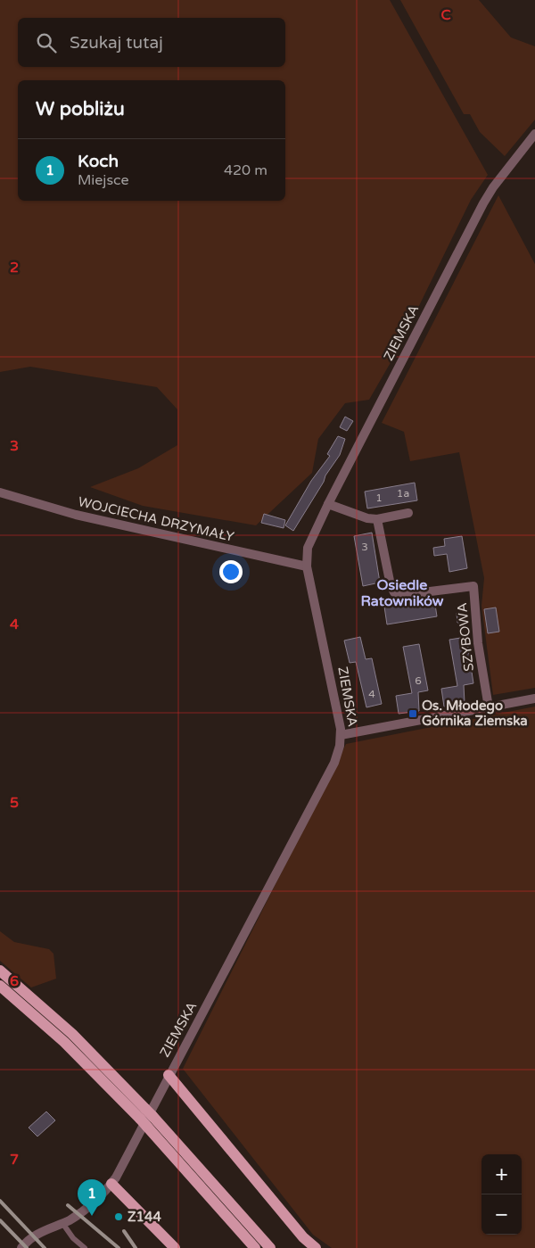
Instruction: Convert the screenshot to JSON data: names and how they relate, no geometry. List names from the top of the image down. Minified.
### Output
{"streets":{"street":["ZIEMSKA","WOJCIECHA DRZYMAŁY","SZYBOWA"]},"crossings":[["ZIEMSKA","WOJCIECHA DRZYMAŁY"]],"districts":["Osiedle Ratowników"],"places":{"transit":["Os. Młodego Górnika Ziemska"],"other":["Z144"]},"house_numbers":["1a","1","3","6","4"],"page":{"search":"Szukaj tutaj","heading":"W pobliżu","list":[{"mark":"1","name":"Koch","note":"Miejsce","value":"420 m"}],"map_buttons":["+","−"],"pins":"1"},"grid":{"columns":["C"],"rows":["2","3","4","5","6","7"]}}
